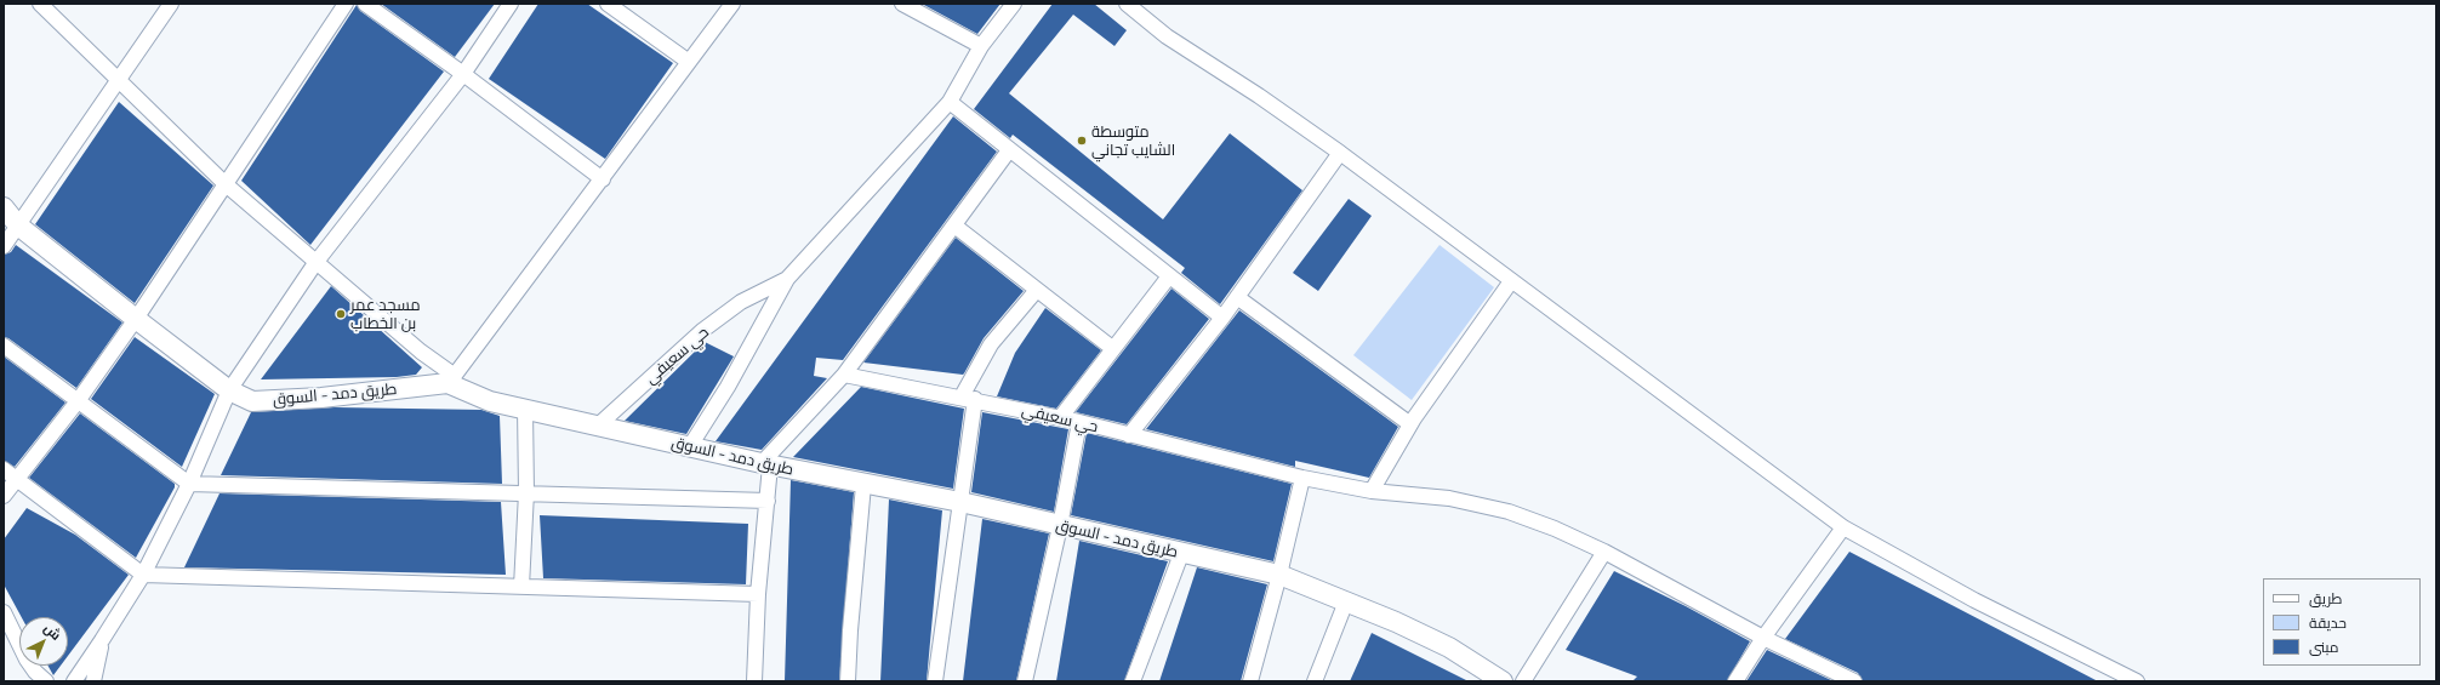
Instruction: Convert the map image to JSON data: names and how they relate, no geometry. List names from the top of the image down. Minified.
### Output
{"streets":{"main road":["طريق دمد - السوق"],"street":["حي سعيفي"]},"crossings":[["حي سعيفي","طريق دمد - السوق"]],"places":["متوسطة الشايب تجاني","مسجد عمر بن الخطاب"],"legend":["طريق","حديقة","مبنى"],"north":"top right"}
